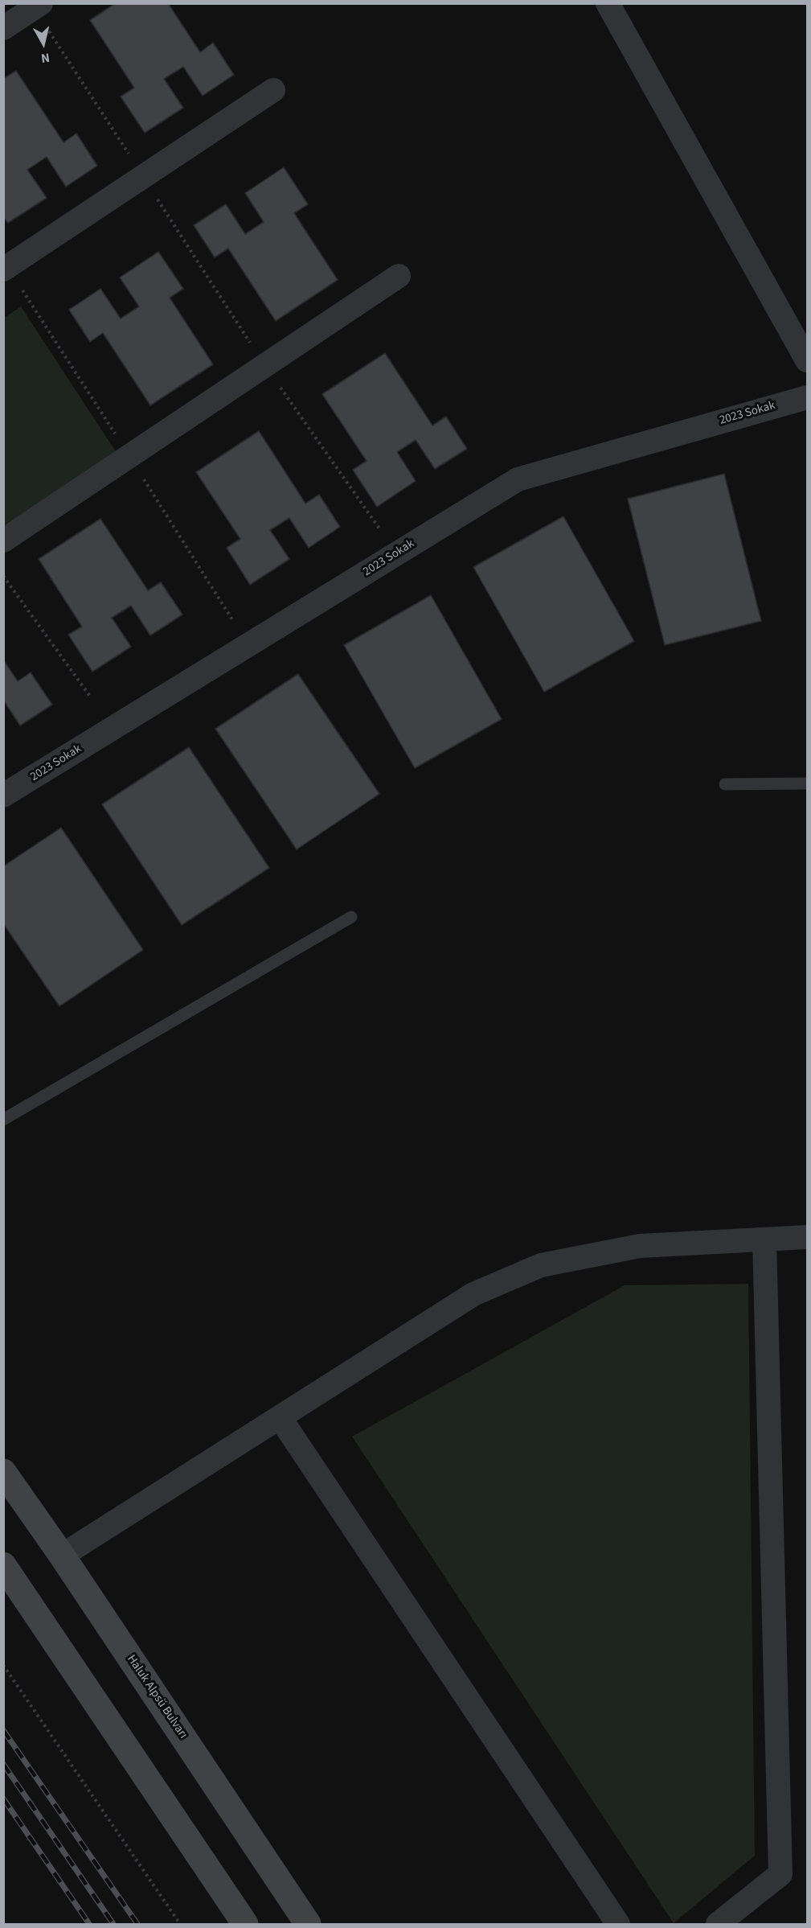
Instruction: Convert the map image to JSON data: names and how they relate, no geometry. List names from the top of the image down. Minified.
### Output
{"streets":{"main road":["Haluk Alpsü Bulvarı"],"street":["2023 Sokak"]},"north":"bottom"}
